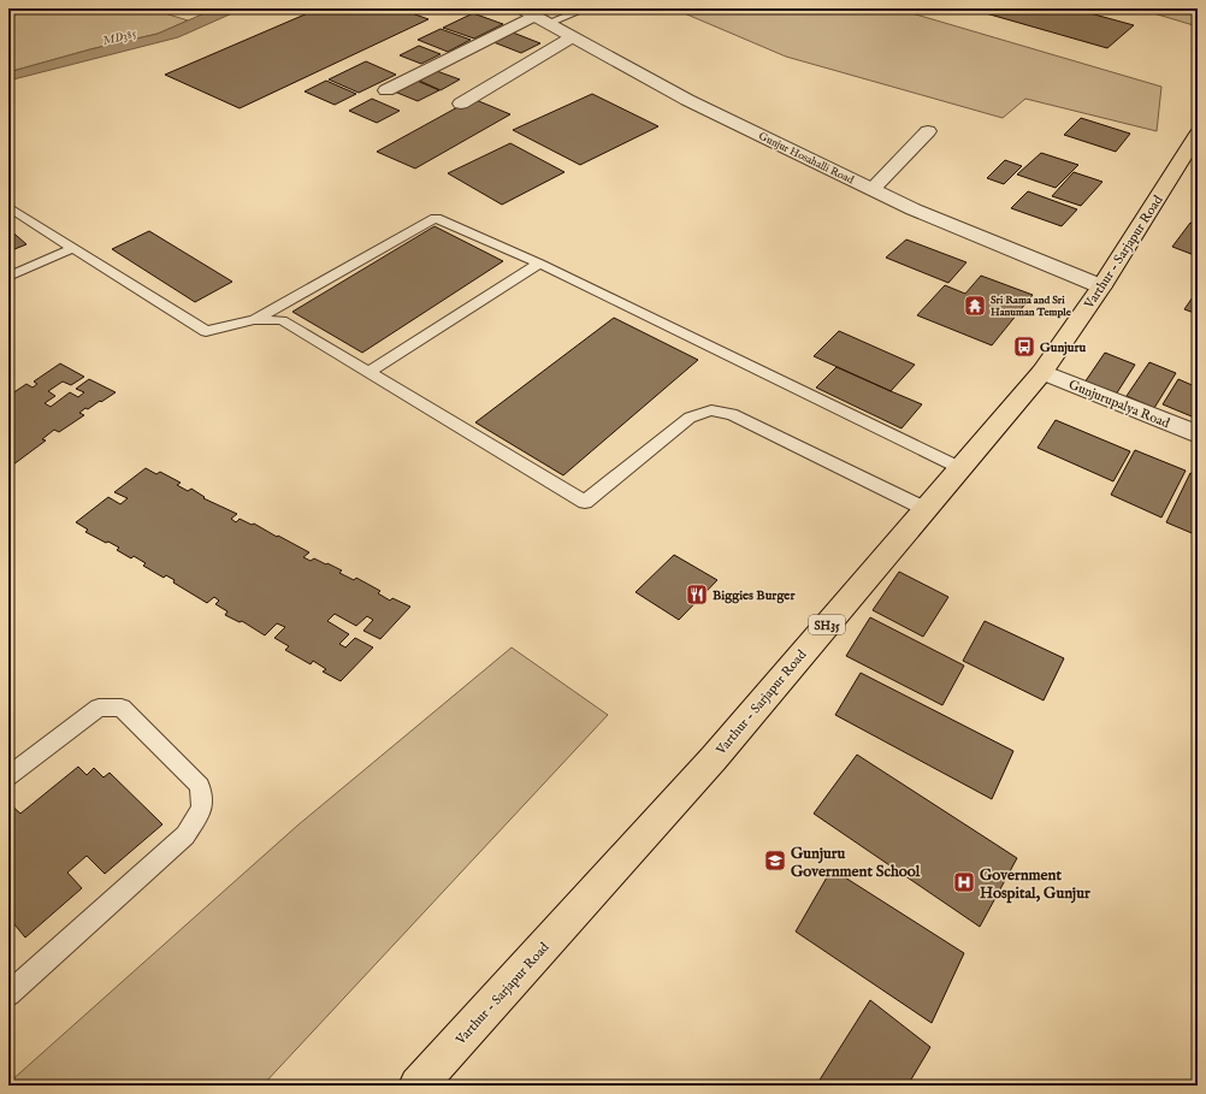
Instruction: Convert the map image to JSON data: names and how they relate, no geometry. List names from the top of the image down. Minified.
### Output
{"streets":{"main road":["Varthur - Sarjapur Road","SH35"],"street":["Gunjur Hosahalli Road","Gunjurupalya Road"]},"crossings":[["Gunjur Hosahalli Road","Varthur - Sarjapur Road"],["Varthur - Sarjapur Road","Gunjurupalya Road"]],"water":["MD385"],"places":{"temple":["Sri Rama and Sri Hanuman Temple"],"bus stop":["Gunjuru"],"restaurant":["Biggies Burger"],"school or university":["Gunjuru Government School"],"hospital":["Government Hospital, Gunjur"]}}
